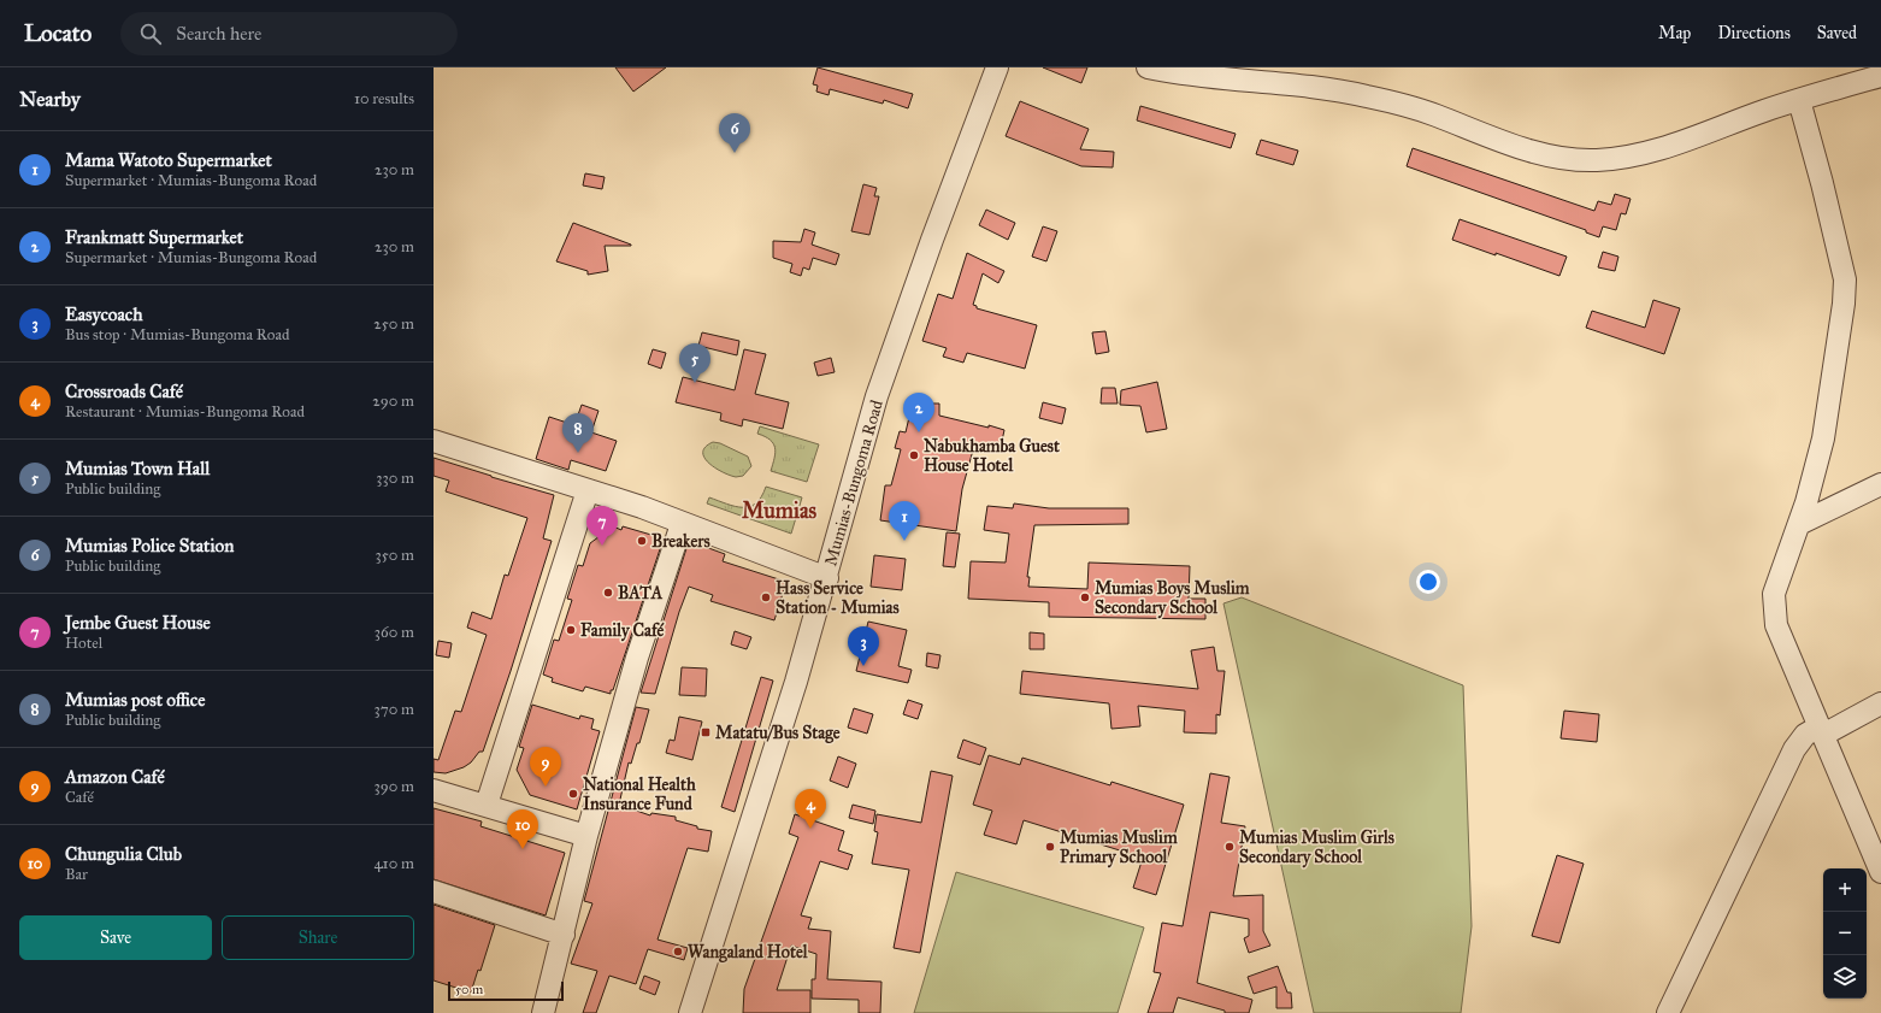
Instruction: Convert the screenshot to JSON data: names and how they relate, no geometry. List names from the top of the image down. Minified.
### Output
{"streets":{"street":["Mumias-Bungoma Road"]},"districts":["Mumias"],"places":{"other":["Nabukhamba Guest House Hotel","Breakers","BATA","Hass Service Station - Mumias","Mumias Boys Muslim Secondary School","Family Café","National Health Insurance Fund","Mumias Muslim Primary School","Mumias Muslim Girls Secondary School","Wangaland Hotel"],"transit":["Matatu/Bus Stage"]},"scale_bar":"50 m","page":{"header":"Locato","search":"Search here","nav":["Map","Directions","Saved"],"heading":["Nearby","10 results"],"pins":["6","5","2","8","1","7","3","9","4","10"],"list":[{"mark":"1","name":"Mama Watoto Supermarket","note":"Supermarket · Mumias-Bungoma Road","value":"230 m"},{"mark":"2","name":"Frankmatt Supermarket","note":"Supermarket · Mumias-Bungoma Road","value":"230 m"},{"mark":"3","name":"Easycoach","note":"Bus stop · Mumias-Bungoma Road","value":"250 m"},{"mark":"4","name":"Crossroads Café","note":"Restaurant · Mumias-Bungoma Road","value":"290 m"},{"mark":"5","name":"Mumias Town Hall","note":"Public building","value":"330 m"},{"mark":"6","name":"Mumias Police Station","note":"Public building","value":"350 m"},{"mark":"7","name":"Jembe Guest House","note":"Hotel","value":"360 m"},{"mark":"8","name":"Mumias post office","note":"Public building","value":"370 m"},{"mark":"9","name":"Amazon Café","note":"Café","value":"390 m"},{"mark":"10","name":"Chungulia Club","note":"Bar","value":"410 m"}],"map_buttons":["+","−"],"buttons":["Save","Share"],"scale":"50 m"}}
